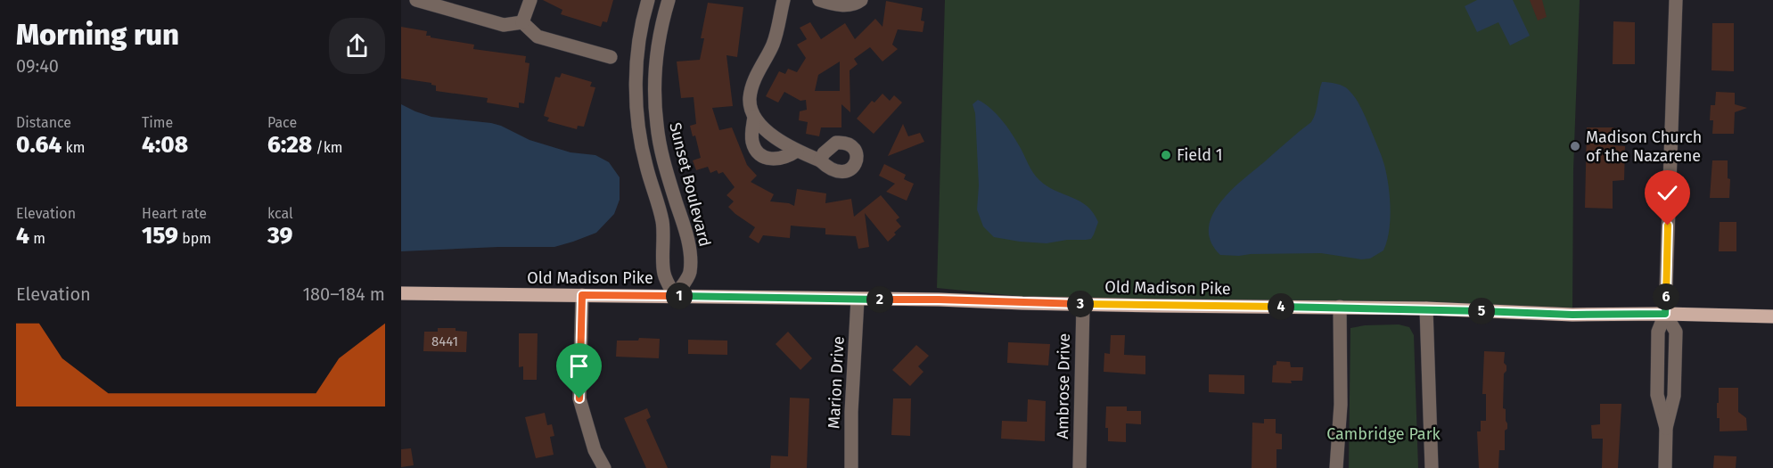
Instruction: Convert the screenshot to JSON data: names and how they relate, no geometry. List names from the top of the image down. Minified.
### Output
{"streets":{"main road":["Old Madison Pike"],"street":["Sunset Boulevard","Marion Drive","Ambrose Drive"]},"crossings":[["Sunset Boulevard","Old Madison Pike"],["Old Madison Pike","Marion Drive"],["Old Madison Pike","Ambrose Drive"]],"parks":["Cambridge Park"],"places":["Madison Church of the Nazarene","Field 1"],"house_numbers":["8441"],"page":{"heading":["Morning run","09:40"],"stats":[["Distance","0.64 km"],["Time","4:08"],["Pace","6:28 /km"],["Elevation","4 m"],["Heart rate","159 bpm"],["kcal","39"]],"chart":["Elevation","180–184 m"],"pins":["1","6","2","3","4","5"]}}
